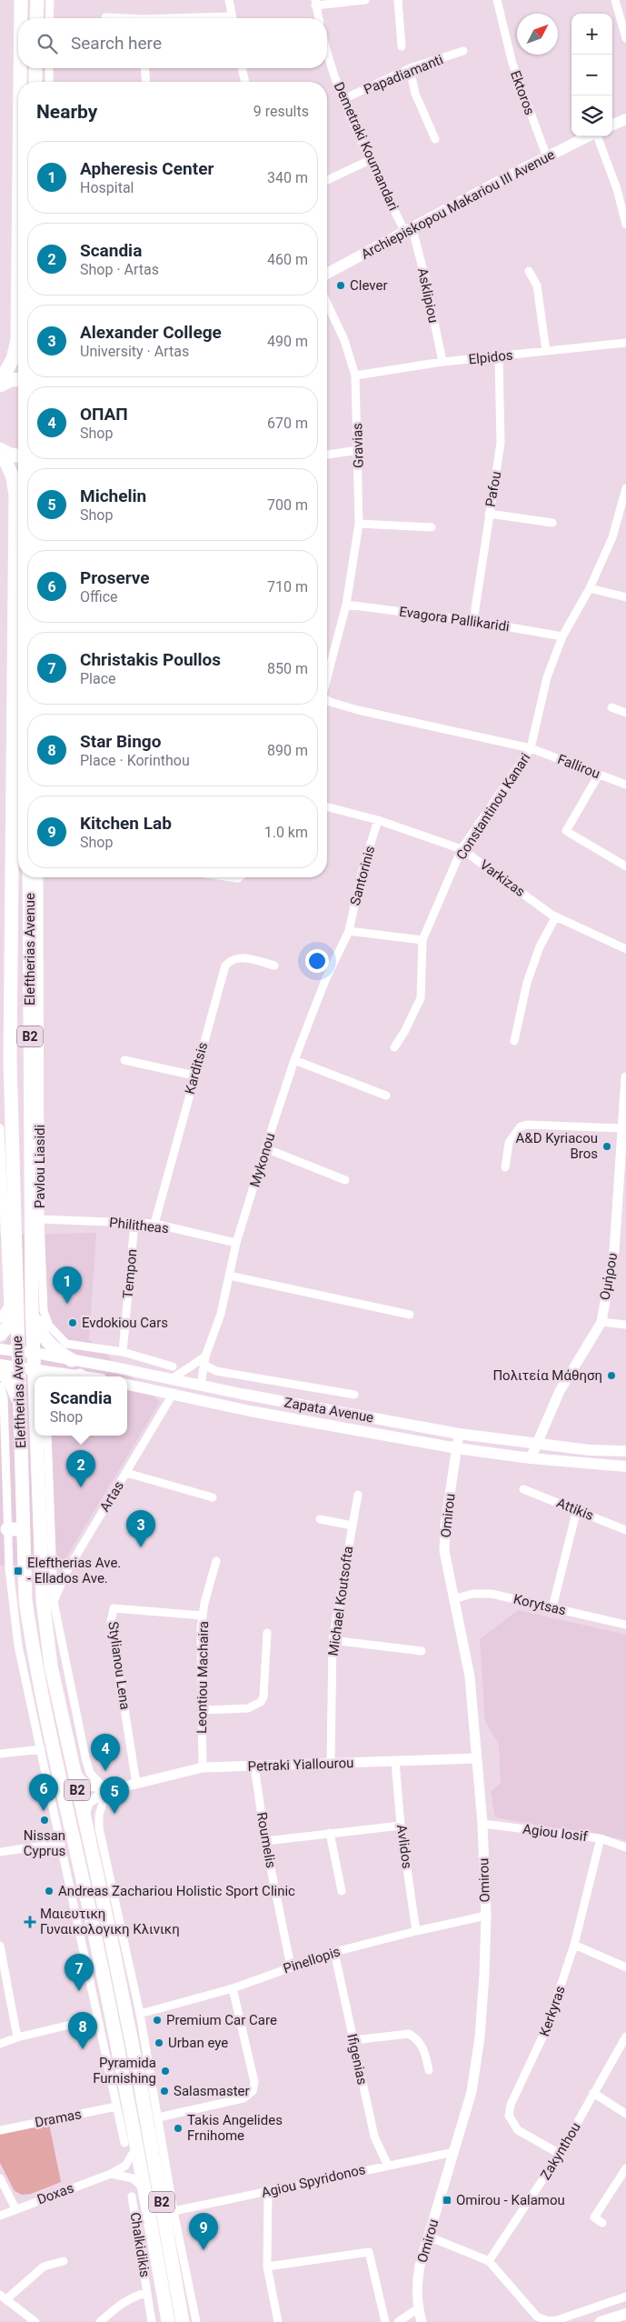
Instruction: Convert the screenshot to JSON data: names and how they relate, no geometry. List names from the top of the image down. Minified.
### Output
{"streets":{"highway":["Eleftherias Avenue","B2"],"main road":["Archiepiskopou Makariou III Avenue","Zapata Avenue"],"street":["Papadiamanti","Ektoros","Demetraki Koumandari","Asklipiou","Elpidos","Gravias","Pafou","Evagora Pallikaridi","Fallirou","Constantinou Kanari","Santorinis","Varkizas","Karditsis","Mykonou","Pavlou Liasidi","Philitheas","Tempon","Ομήρου","Artas","Attikis","Omirou","Michael Koutsofta","Korytsas","Stylianou Lena","Leontiou Machaira","Petraki Yiallourou","Agiou Iosif","Roumelis","Avlidos","Pinellopis","Kerkyras","Ifigenias","Dramas","Zakynthou","Agiou Spyridonos","Doxas","Chalkidikis"]},"crossings":[["Papadiamanti","Demetraki Koumandari"],["Ektoros","Archiepiskopou Makariou III Avenue"],["Demetraki Koumandari","Archiepiskopou Makariou III Avenue"],["Demetraki Koumandari","Asklipiou"],["Archiepiskopou Makariou III Avenue","Asklipiou"],["Asklipiou","Elpidos"],["Elpidos","Gravias"],["Elpidos","Pafou"],["Gravias","Evagora Pallikaridi"],["Pafou","Evagora Pallikaridi"],["Evagora Pallikaridi","Constantinou Kanari"],["Fallirou","Constantinou Kanari"],["Constantinou Kanari","Varkizas"],["Santorinis","Varkizas"],["Santorinis","Mykonou"],["Eleftherias Avenue","B2"],["Eleftherias Avenue","Zapata Avenue"],["Eleftherias Avenue","Petraki Yiallourou"],["Eleftherias Avenue","Doxas"],["Karditsis","Philitheas"],["Mykonou","Philitheas"],["Mykonou","Zapata Avenue"],["Pavlou Liasidi","Philitheas"],["Pavlou Liasidi","Tempon"],["Philitheas","Tempon"],["Ομήρου","Zapata Avenue"],["Zapata Avenue","Artas"],["Zapata Avenue","Omirou"],["Omirou","Korytsas"],["Omirou","Petraki Yiallourou"],["Omirou","Agiou Iosif"],["Omirou","Pinellopis"],["Omirou","Agiou Spyridonos"],["Michael Koutsofta","Petraki Yiallourou"],["Stylianou Lena","Leontiou Machaira"],["Stylianou Lena","Petraki Yiallourou"],["Leontiou Machaira","Petraki Yiallourou"],["Petraki Yiallourou","Roumelis"],["Petraki Yiallourou","Avlidos"],["Agiou Iosif","Kerkyras"],["Roumelis","Pinellopis"],["Avlidos","Pinellopis"],["Pinellopis","Ifigenias"],["Kerkyras","Zakynthou"],["Ifigenias","Agiou Spyridonos"]],"places":{"other":["Clever","A&D Kyriacou Bros","Evdokiou Cars","Πολιτεία Μάθηση","Nissan Cyprus","Andreas Zachariou Holistic Sport Clinic","Premium Car Care","Urban eye","Pyramida Furnishing","Salasmaster","Takis Angelides Frnihome"],"transit":["Eleftherias Ave. - Ellados Ave.","Omirou - Kalamou"],"health":["Μαιευτικη Γυναικολογικη Κλινικη"]},"north":"top right","page":{"map_buttons":["+","−"],"search":"Search here","heading":["Nearby","9 results"],"list":[{"mark":"1","name":"Apheresis Center","note":"Hospital","value":"340 m"},{"mark":"2","name":"Scandia","note":"Shop · Artas","value":"460 m"},{"mark":"3","name":"Alexander College","note":"University · Artas","value":"490 m"},{"mark":"4","name":"ΟΠΑΠ","note":"Shop","value":"670 m"},{"mark":"5","name":"Michelin","note":"Shop","value":"700 m"},{"mark":"6","name":"Proserve","note":"Office","value":"710 m"},{"mark":"7","name":"Christakis Poullos","note":"Place","value":"850 m"},{"mark":"8","name":"Star Bingo","note":"Place · Korinthou","value":"890 m"},{"mark":"9","name":"Kitchen Lab","note":"Shop","value":"1.0 km"}],"pins":["1","2","3","4","6","5","7","8","9"],"popup":["Scandia","Shop"]}}
